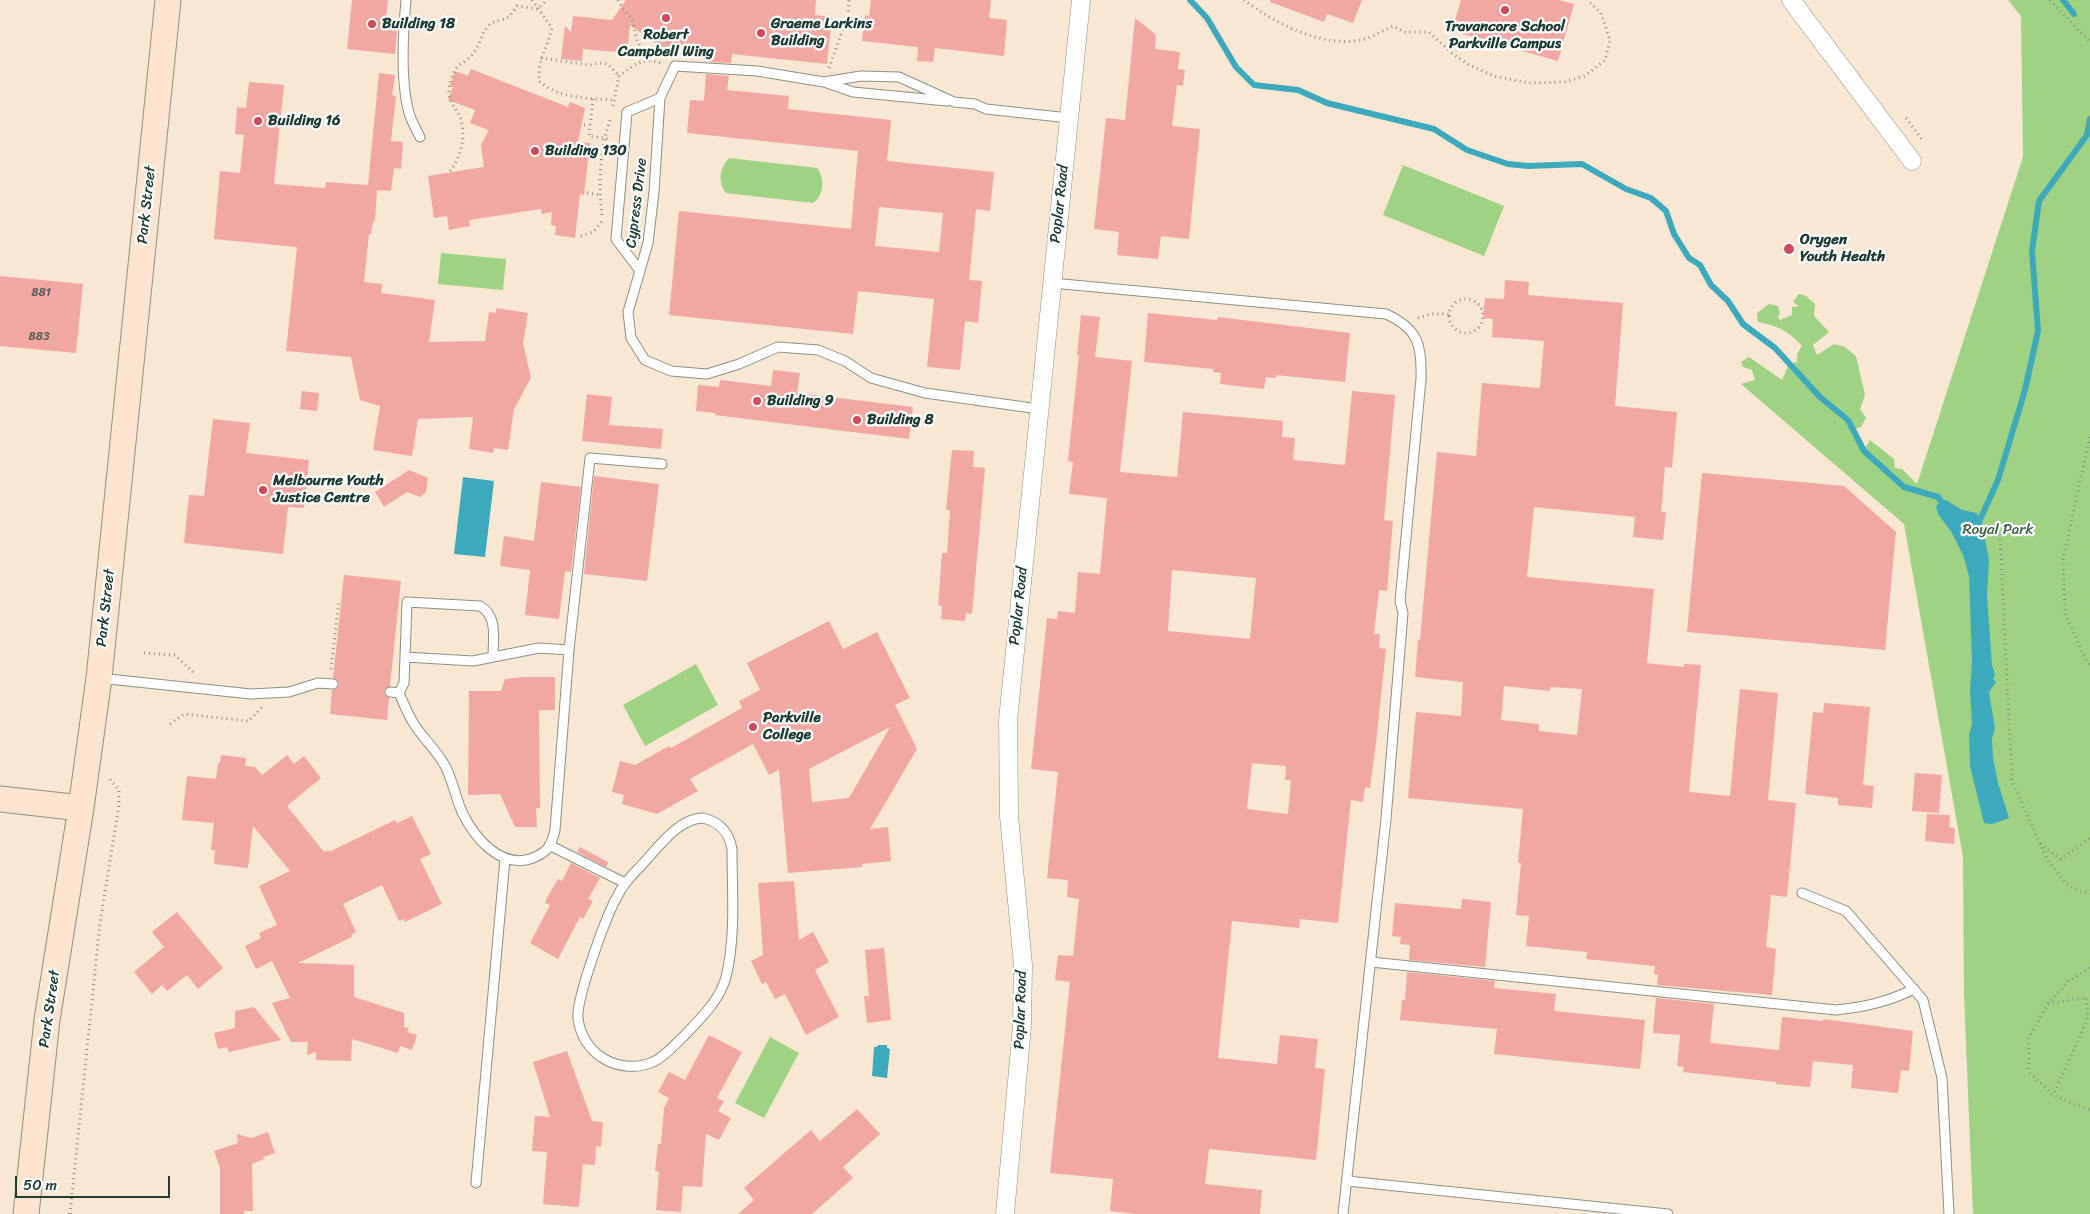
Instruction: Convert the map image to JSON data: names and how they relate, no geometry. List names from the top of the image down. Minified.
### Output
{"streets":{"street":["Poplar Road","Park Street"],"lane":["Cypress Drive"]},"crossings":[["Cypress Drive","Poplar Road"]],"parks":["Royal Park"],"places":["Travancore School Parkville Campus","Robert Campbell Wing","Building 18","Graeme Larkins Building","Building 16","Building 130","Orygen Youth Health","Building 9","Building 8","Melbourne Youth Justice Centre","Parkville College"],"house_numbers":["881","883"],"scale_bar":"50 m"}
